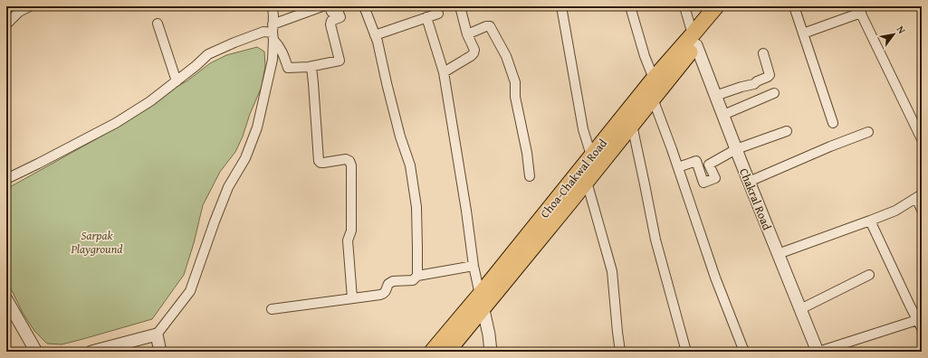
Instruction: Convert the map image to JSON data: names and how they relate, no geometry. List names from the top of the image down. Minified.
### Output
{"streets":{"highway":["Choa-Chakwal Road"],"street":["Chakral Road"]},"crossings":[["Choa-Chakwal Road","Chakral Road"]],"parks":["Sarpak Playground"],"north":"top right"}
